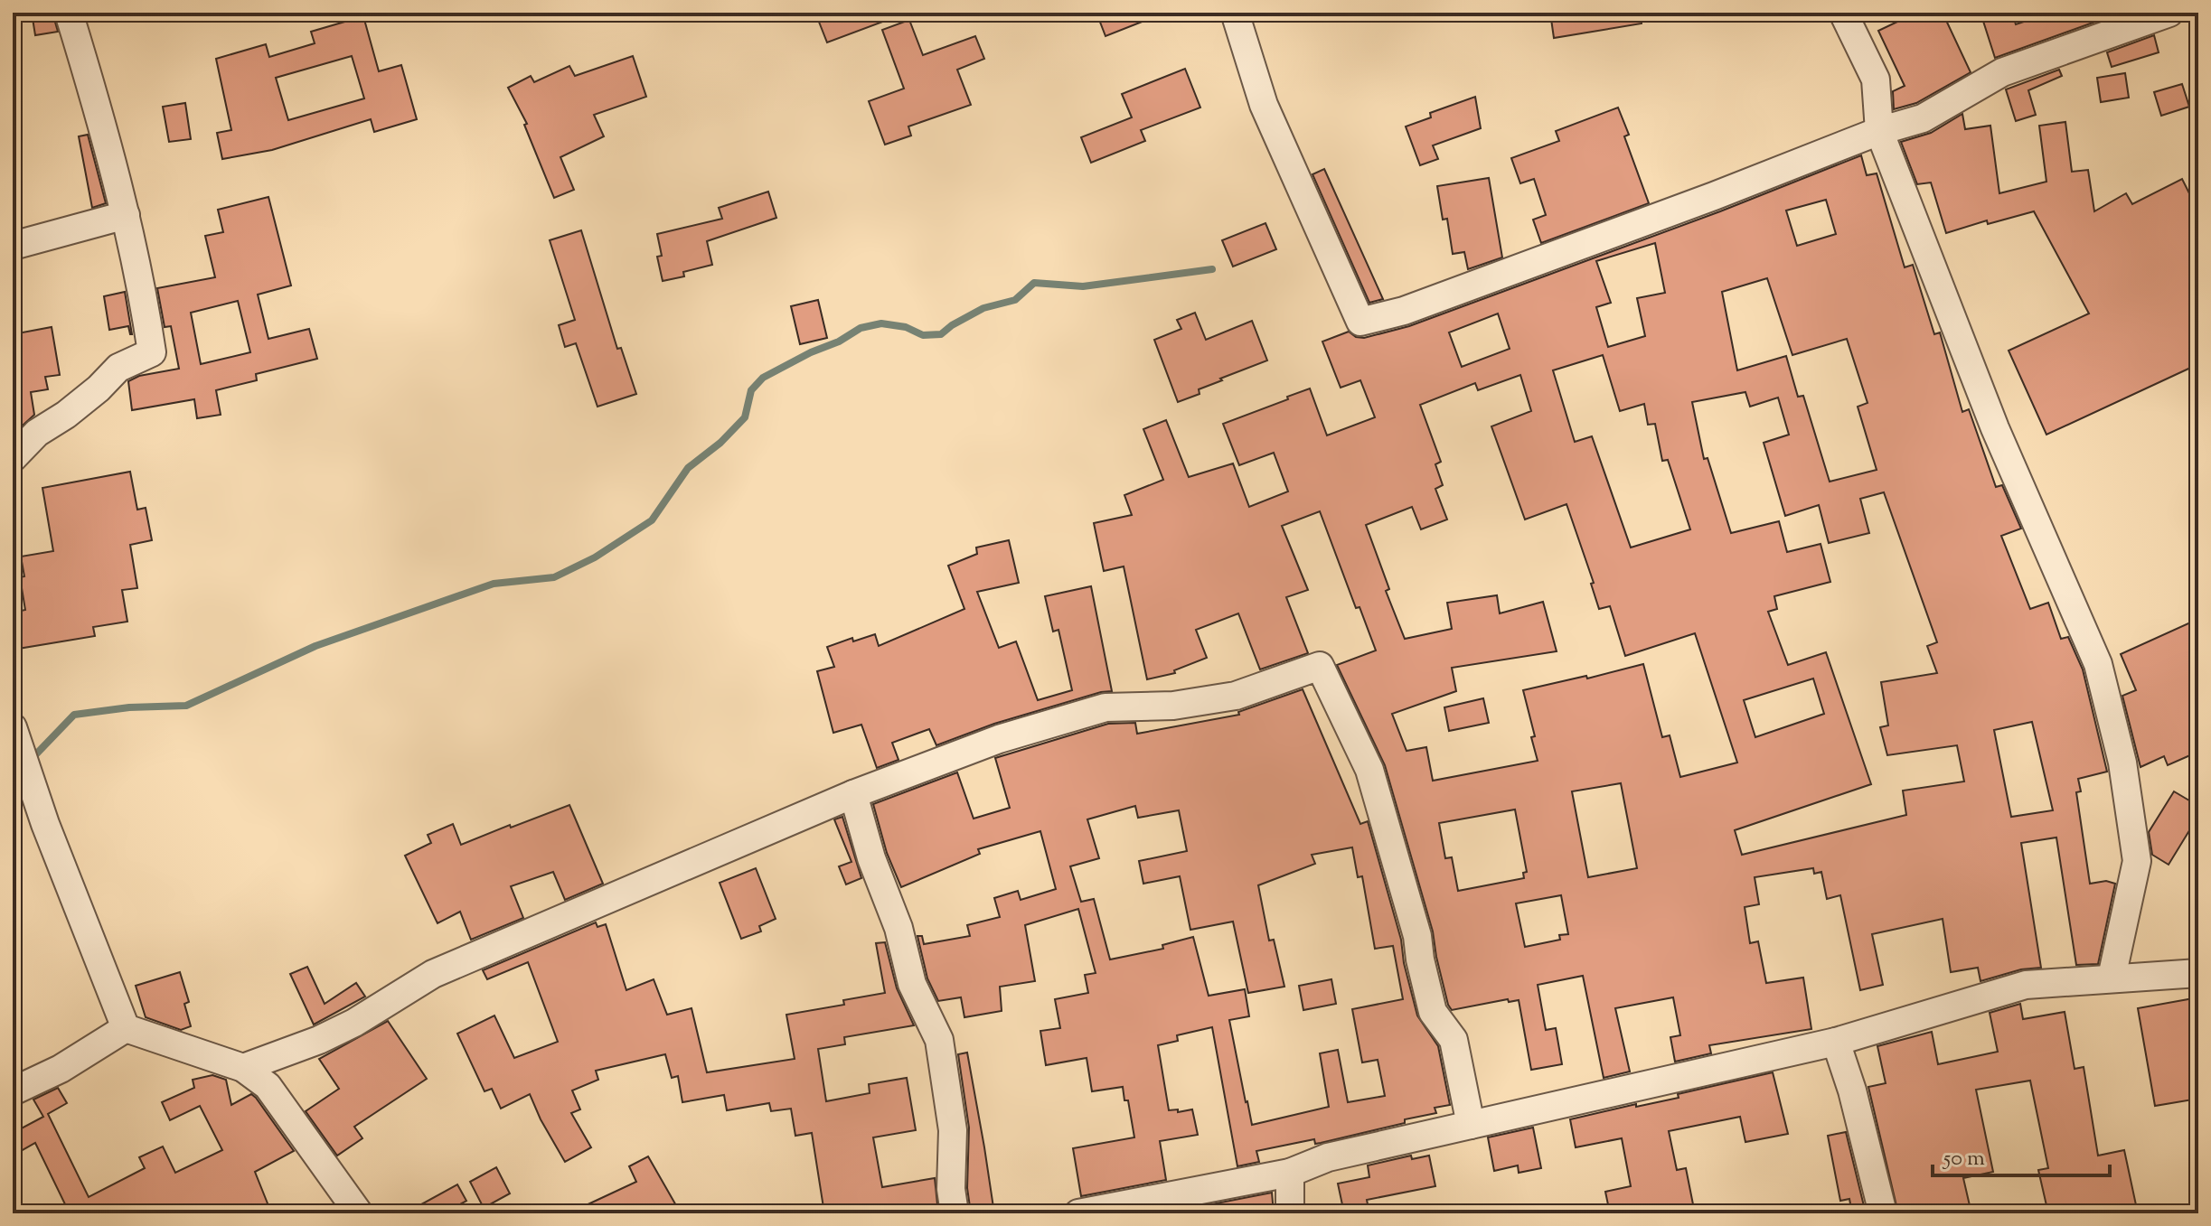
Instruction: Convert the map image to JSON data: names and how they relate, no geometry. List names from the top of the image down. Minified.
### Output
{"scale_bar":"50 m"}
